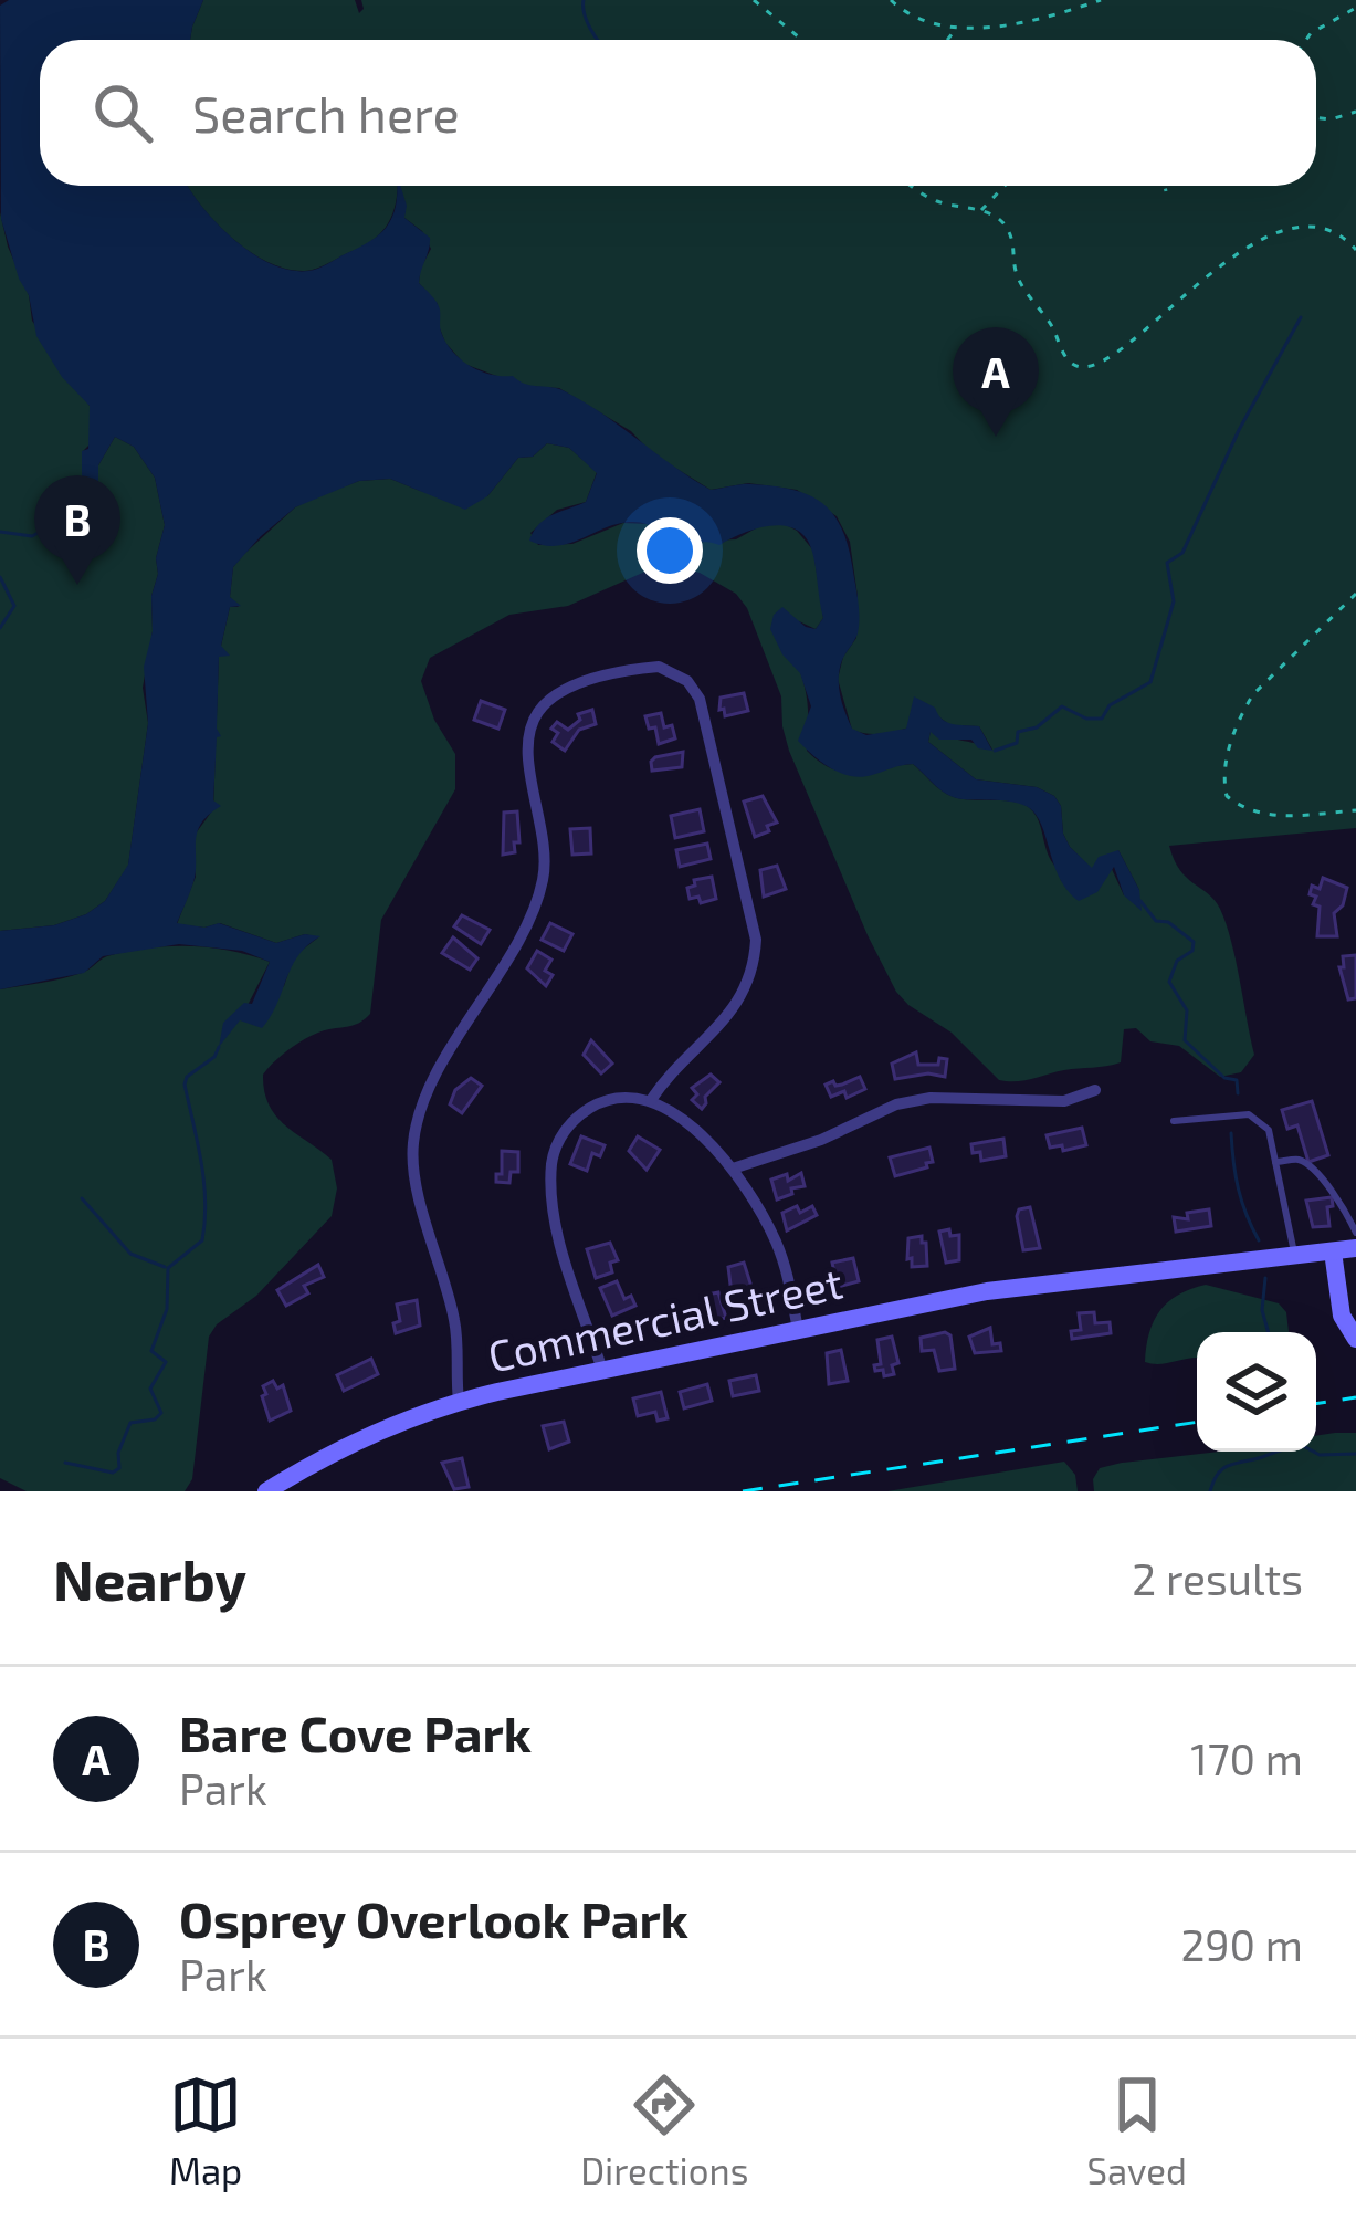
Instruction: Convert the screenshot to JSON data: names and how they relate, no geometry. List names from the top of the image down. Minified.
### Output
{"streets":{"main road":["Commercial Street"]},"page":{"search":"Search here","pins":["A","B"],"heading":["Nearby","2 results"],"list":[{"mark":"A","name":"Bare Cove Park","note":"Park","value":"170 m"},{"mark":"B","name":"Osprey Overlook Park","note":"Park","value":"290 m"}],"nav":["Map","Directions","Saved"]}}
